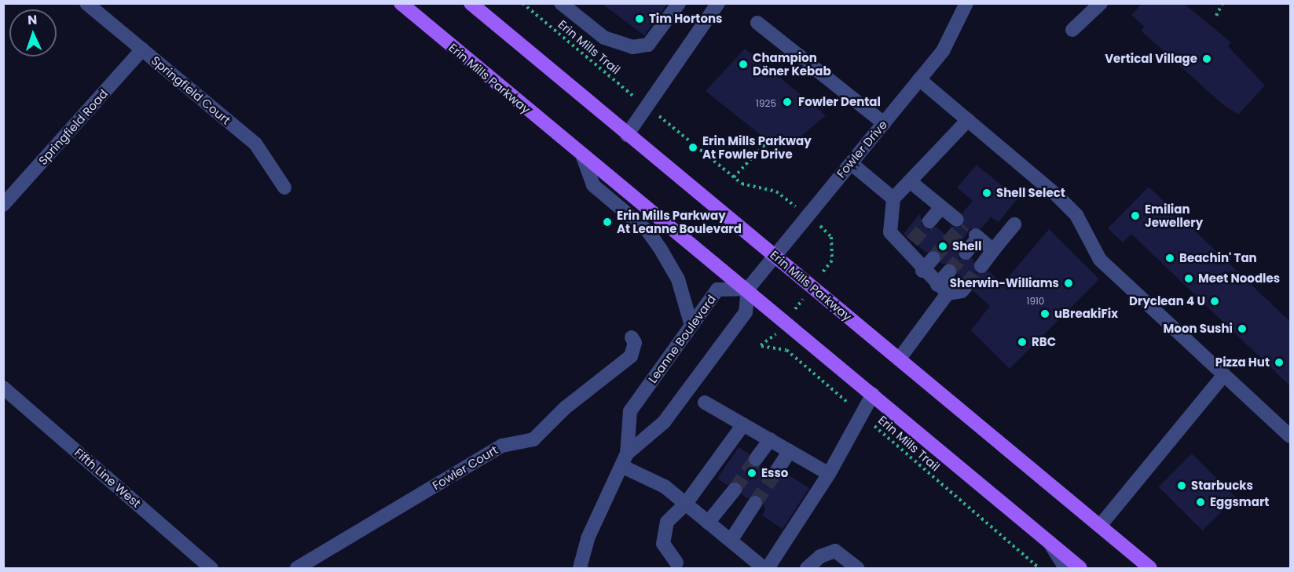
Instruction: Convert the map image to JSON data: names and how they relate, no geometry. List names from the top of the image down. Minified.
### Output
{"streets":{"main road":["Erin Mills Parkway"],"street":["Springfield Court","Springfield Road","Fowler Drive","Leanne Boulevard","Fowler Court","Fifth Line West"],"path":["Erin Mills Trail"]},"crossings":[["Erin Mills Parkway","Fowler Drive"],["Erin Mills Parkway","Leanne Boulevard"],["Springfield Court","Springfield Road"],["Fowler Drive","Leanne Boulevard"]],"places":["Tim Hortons","Vertical Village","Champion Döner Kebab","Fowler Dental","Erin Mills Parkway At Fowler Drive","Shell Select","Emilian Jewellery","Erin Mills Parkway At Leanne Boulevard","Shell","Beachin' Tan","Meet Noodles","Sherwin-Williams","Dryclean 4 U","uBreakiFix","Moon Sushi","RBC","Pizza Hut","Esso","Starbucks","Eggsmart"],"house_numbers":["1925","1910"],"north":"top"}
